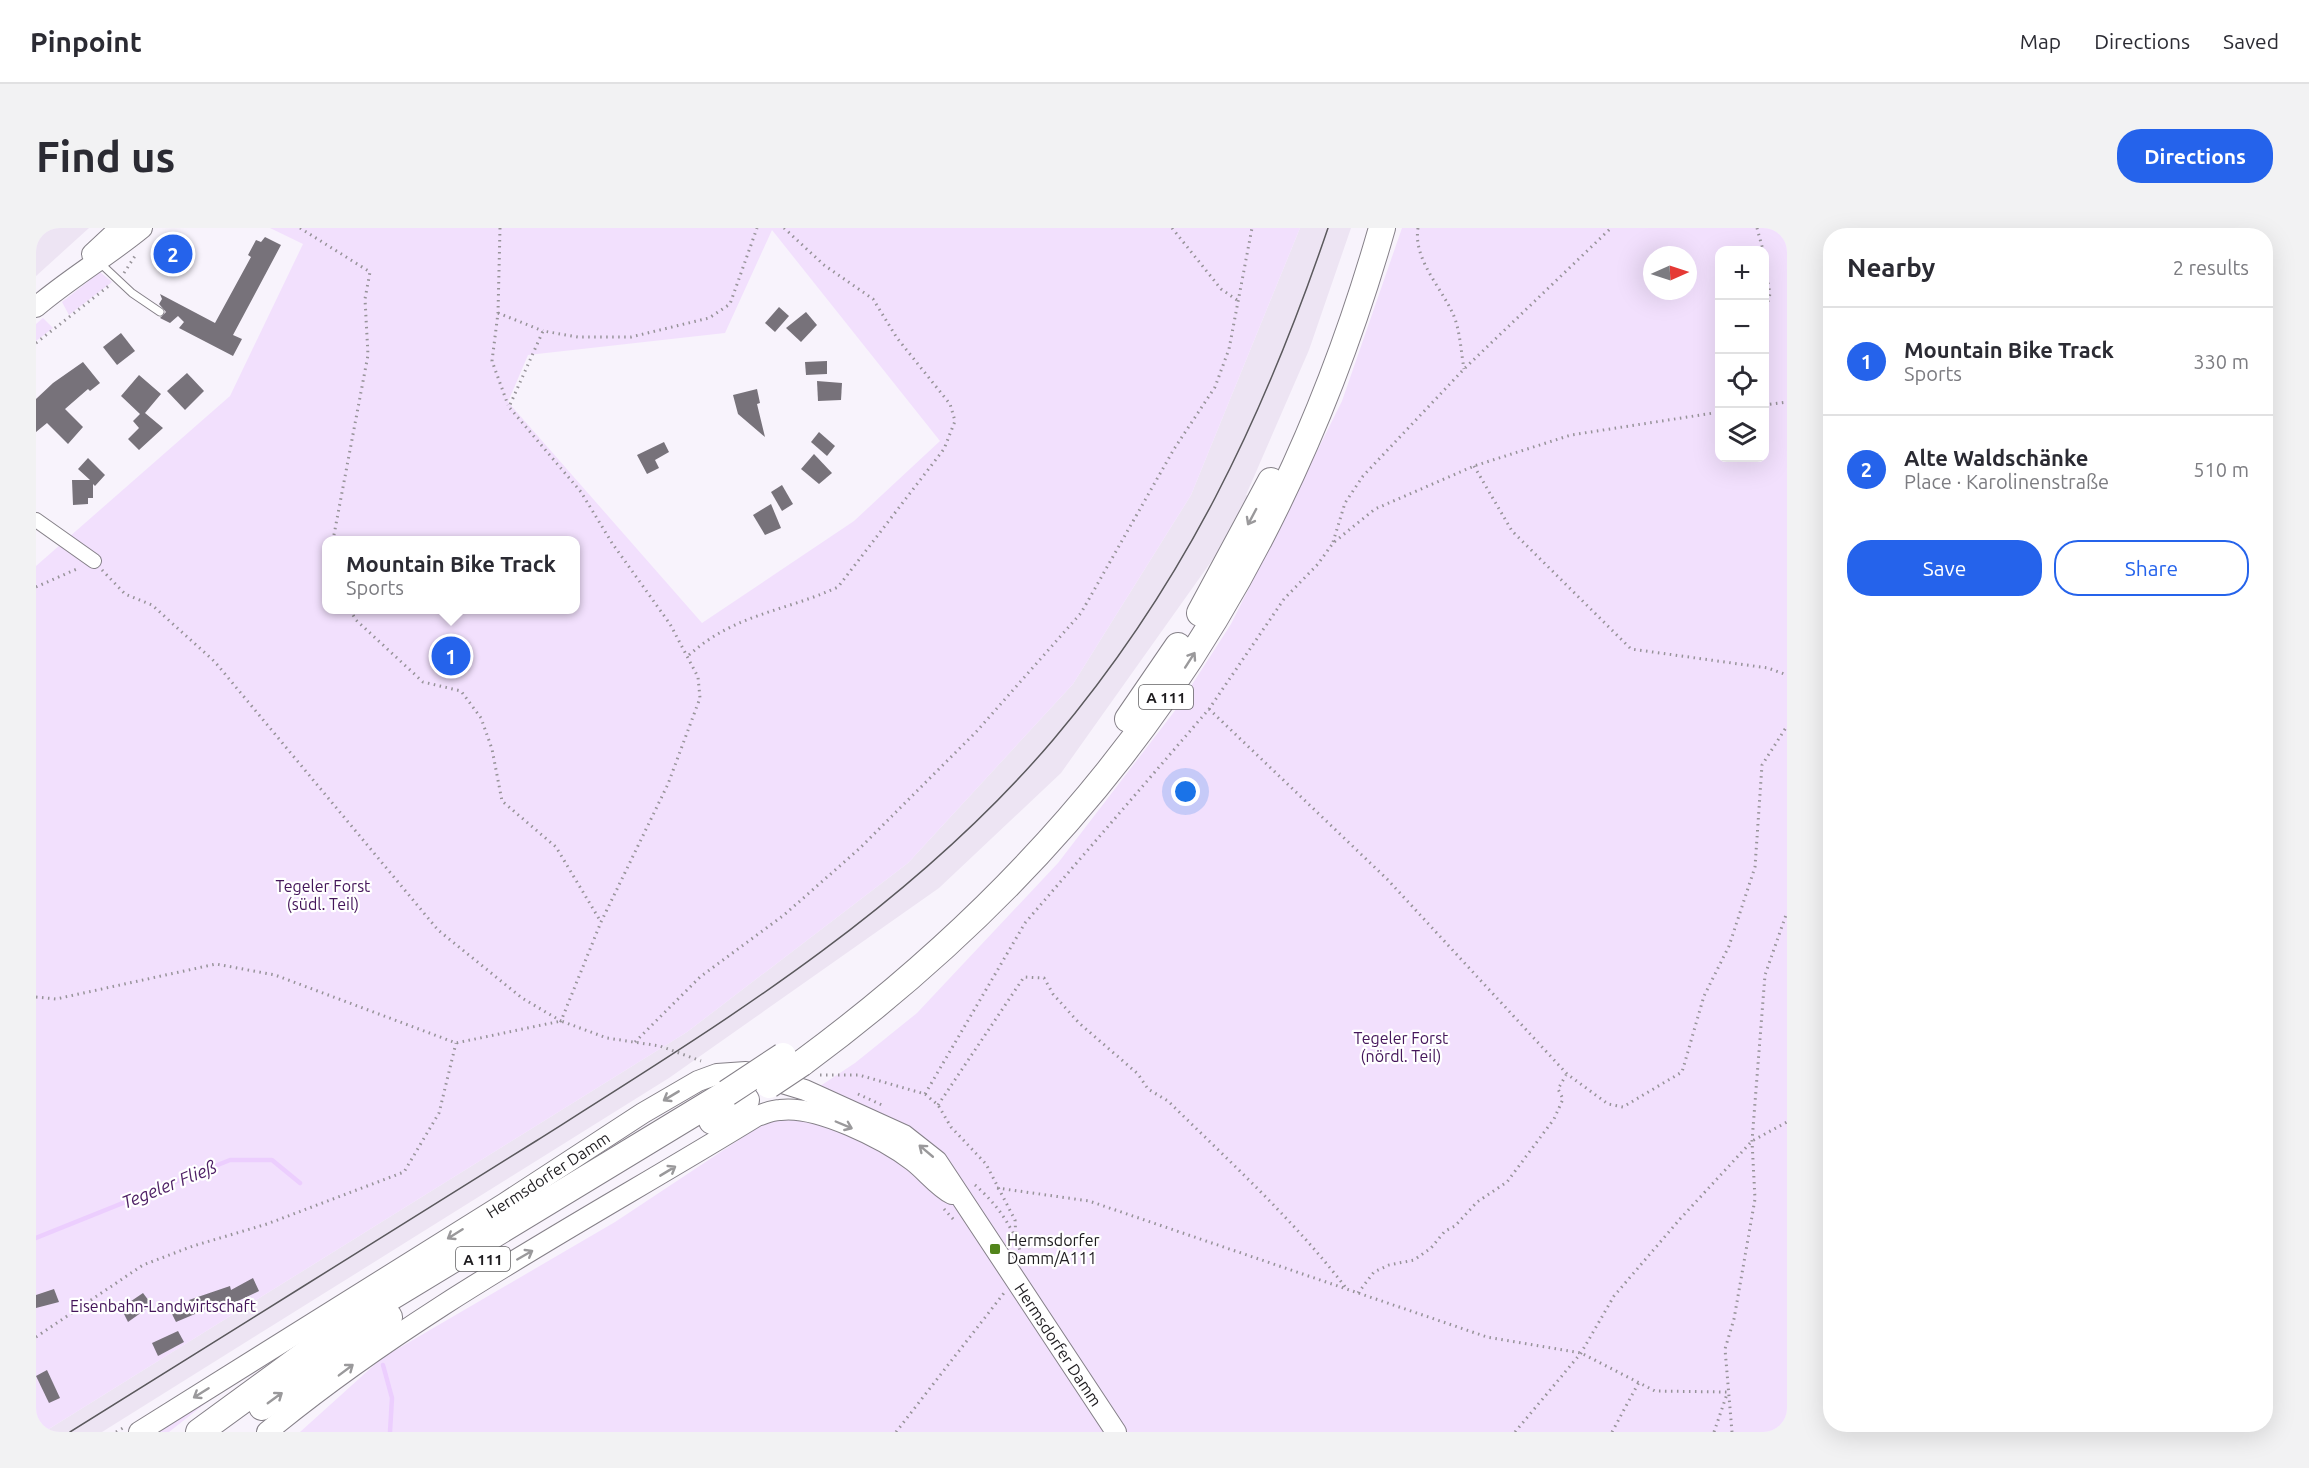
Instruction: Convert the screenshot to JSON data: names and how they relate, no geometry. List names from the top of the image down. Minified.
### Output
{"streets":{"highway":["A 111"],"main road":["Hermsdorfer Damm"]},"water":["Tegeler Fließ"],"parks":["Tegeler Forst (südl. Teil)","Tegeler Forst (nördl. Teil)","Eisenbahn-Landwirtschaft"],"places":{"transit":["Hermsdorfer Damm/A111"]},"north":"right","page":{"header":"Pinpoint","nav":["Map","Directions","Saved"],"buttons":["Directions",["Save","Share"]],"title":"Find us","heading":["Nearby","2 results"],"pins":["2","1"],"map_buttons":["+","−"],"list":[{"mark":"1","name":"Mountain Bike Track","note":"Sports","value":"330 m"},{"mark":"2","name":"Alte Waldschänke","note":"Place · Karolinenstraße","value":"510 m"}],"popup":["Mountain Bike Track","Sports"]}}
